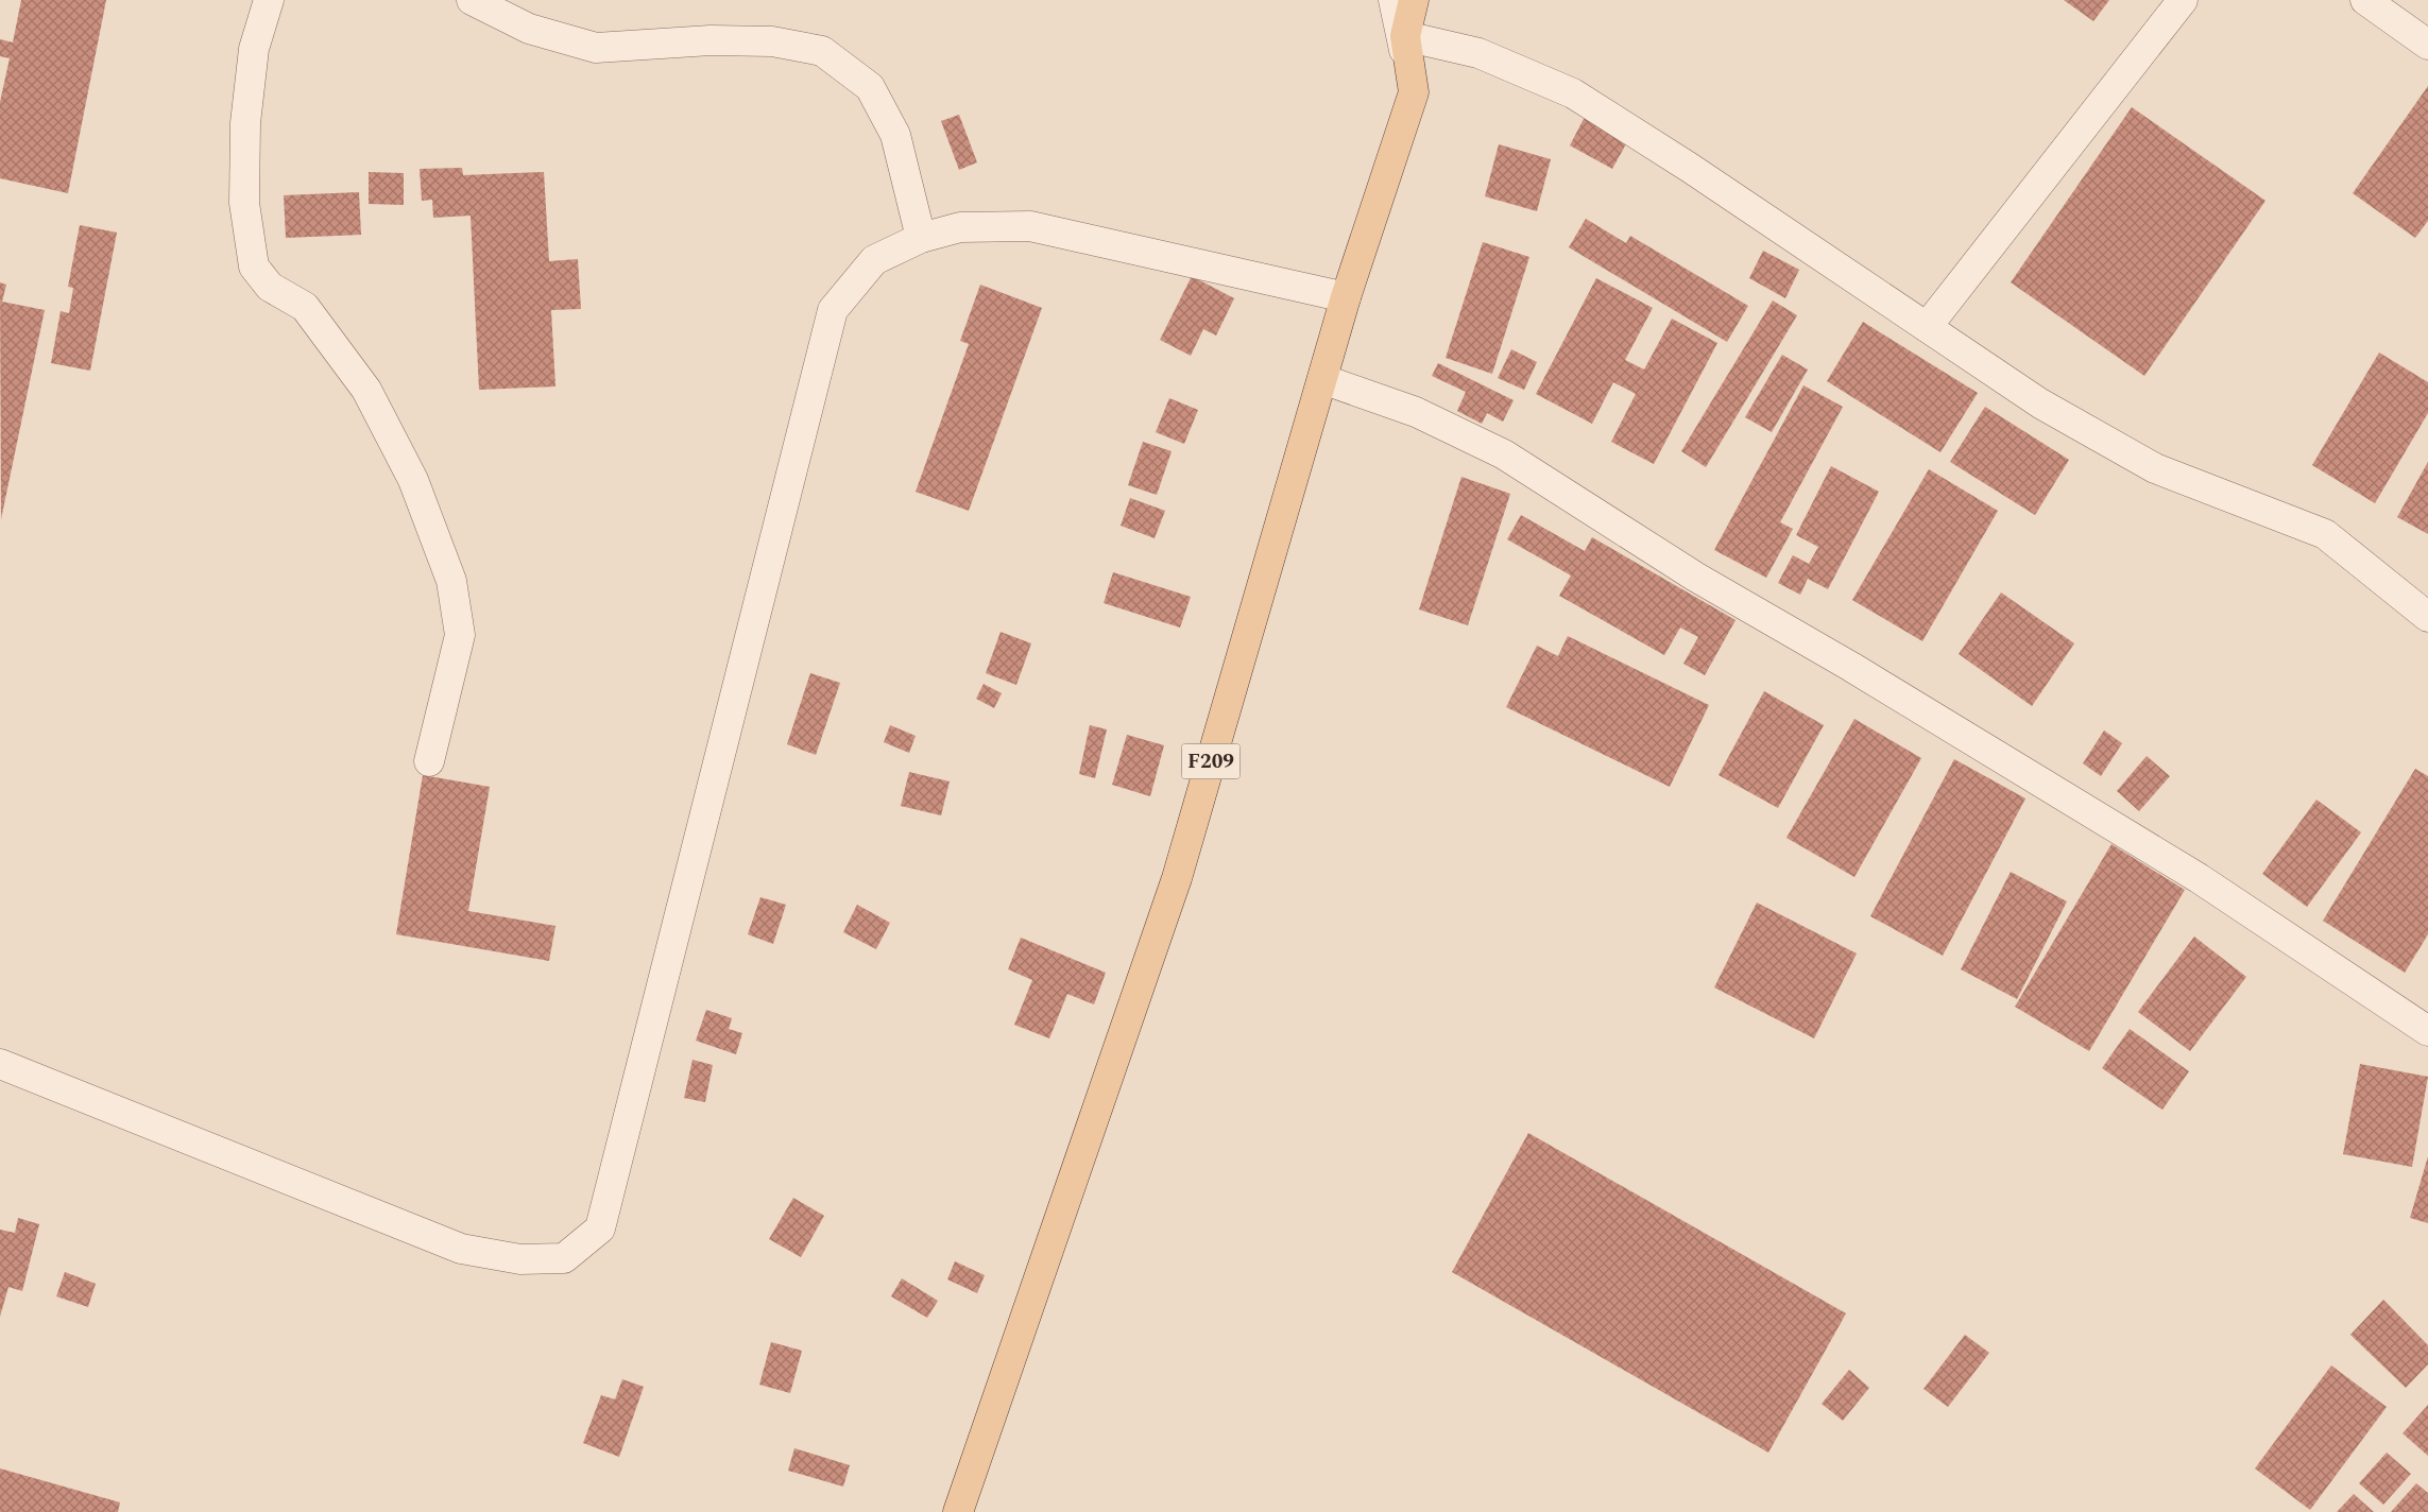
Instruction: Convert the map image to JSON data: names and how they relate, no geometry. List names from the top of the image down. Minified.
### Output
{"streets":{"main road":["F209"]}}
